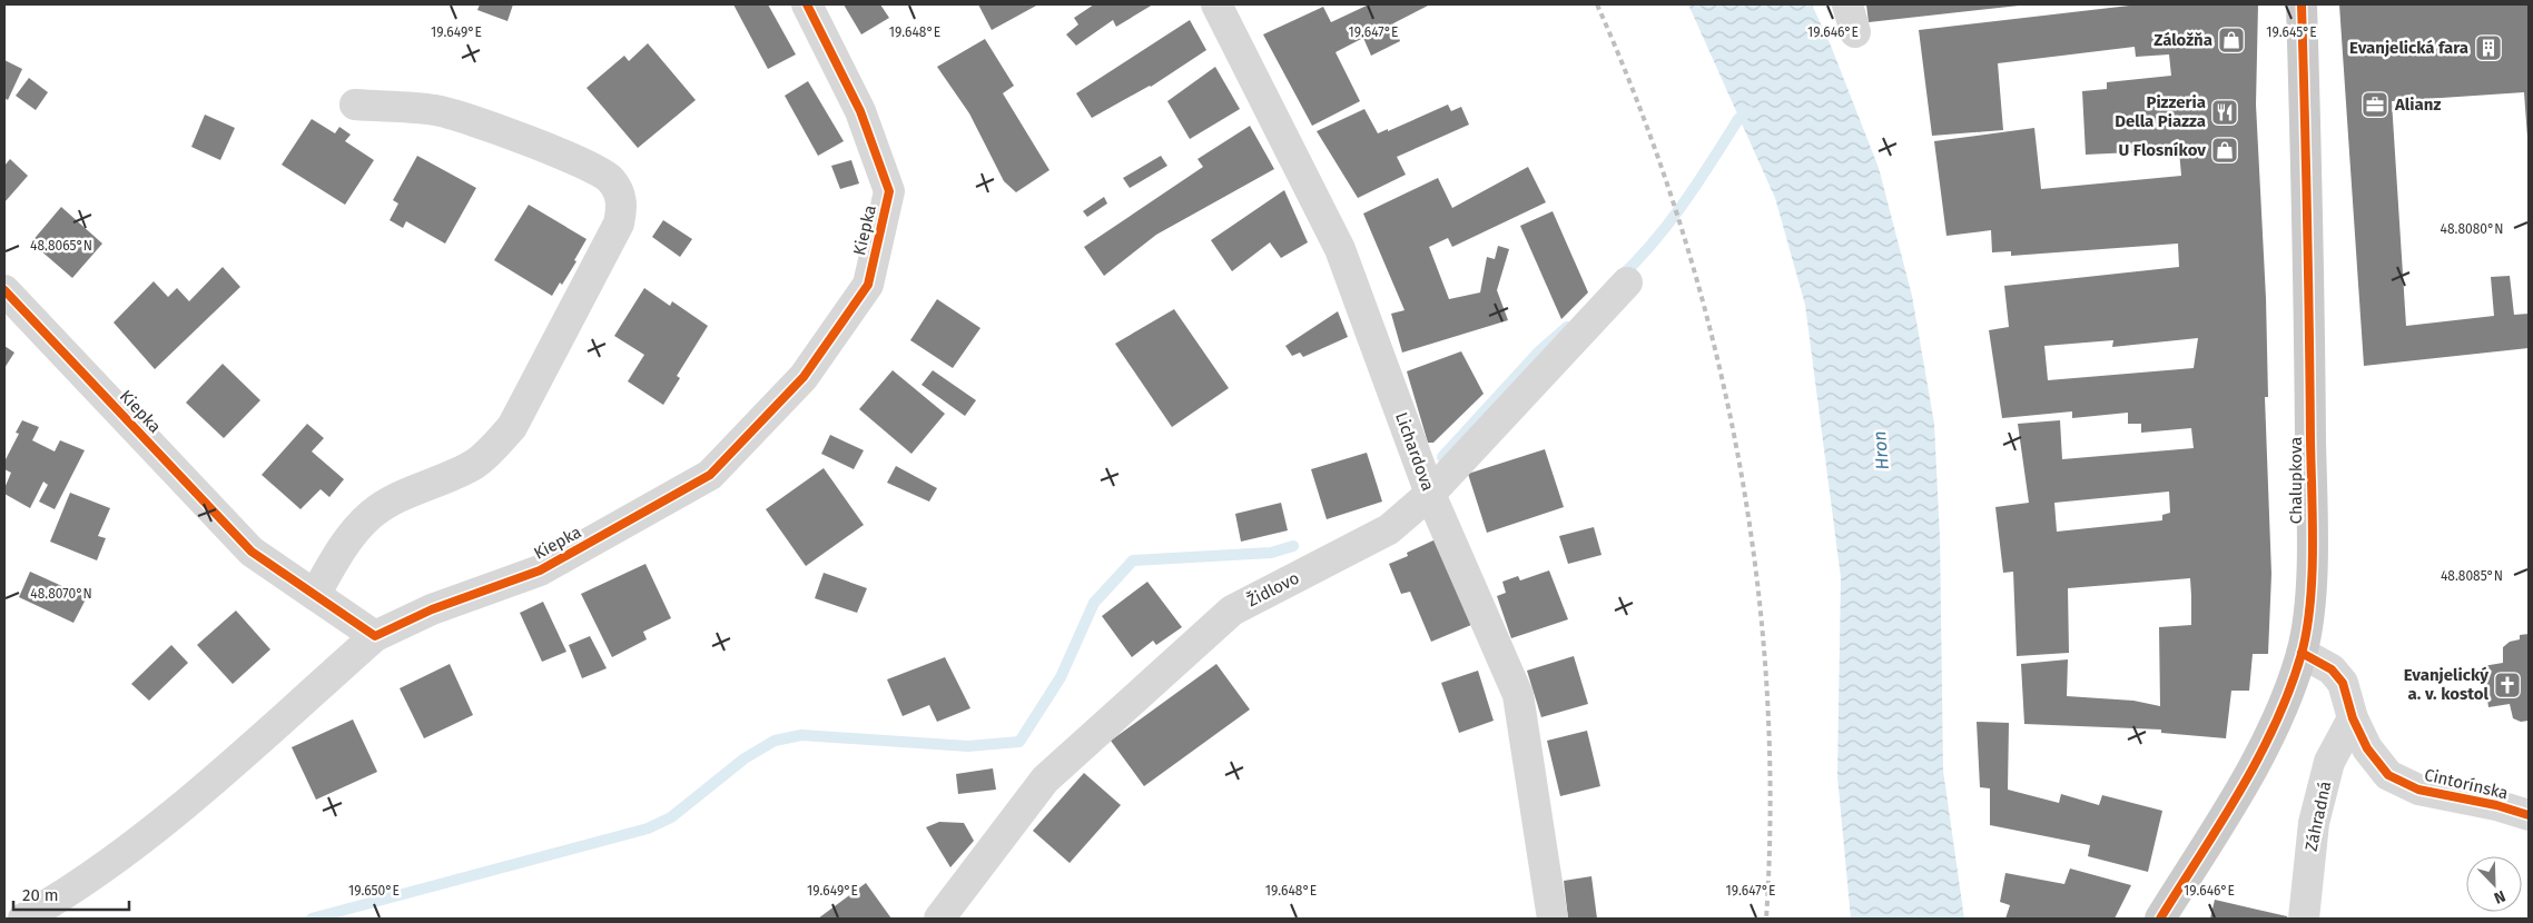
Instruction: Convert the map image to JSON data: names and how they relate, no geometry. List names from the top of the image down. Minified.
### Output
{"streets":{"main road":["Chalupkova"],"street":["Kiepka","Lichardova","Židlovo","Cintorínska","Záhradná"]},"crossings":[["Lichardova","Židlovo"],["Chalupkova","Cintorínska"],["Cintorínska","Záhradná"]],"water":["Hron"],"places":{"shop":["Záložňa","U Flosníkov"],"building":["Evanjelická fara"],"office":["Alianz"],"restaurant":["Pizzeria Della Piazza"],"church":["Evanjelický a. v. kostol"]},"scale_bar":"20 m","north":"bottom right","coordinates":["19.649°E","19.648°E","19.647°E","19.646°E","19.645°E","48.8080°N","48.8065°N","48.8085°N","48.8070°N","19.650°E"]}
